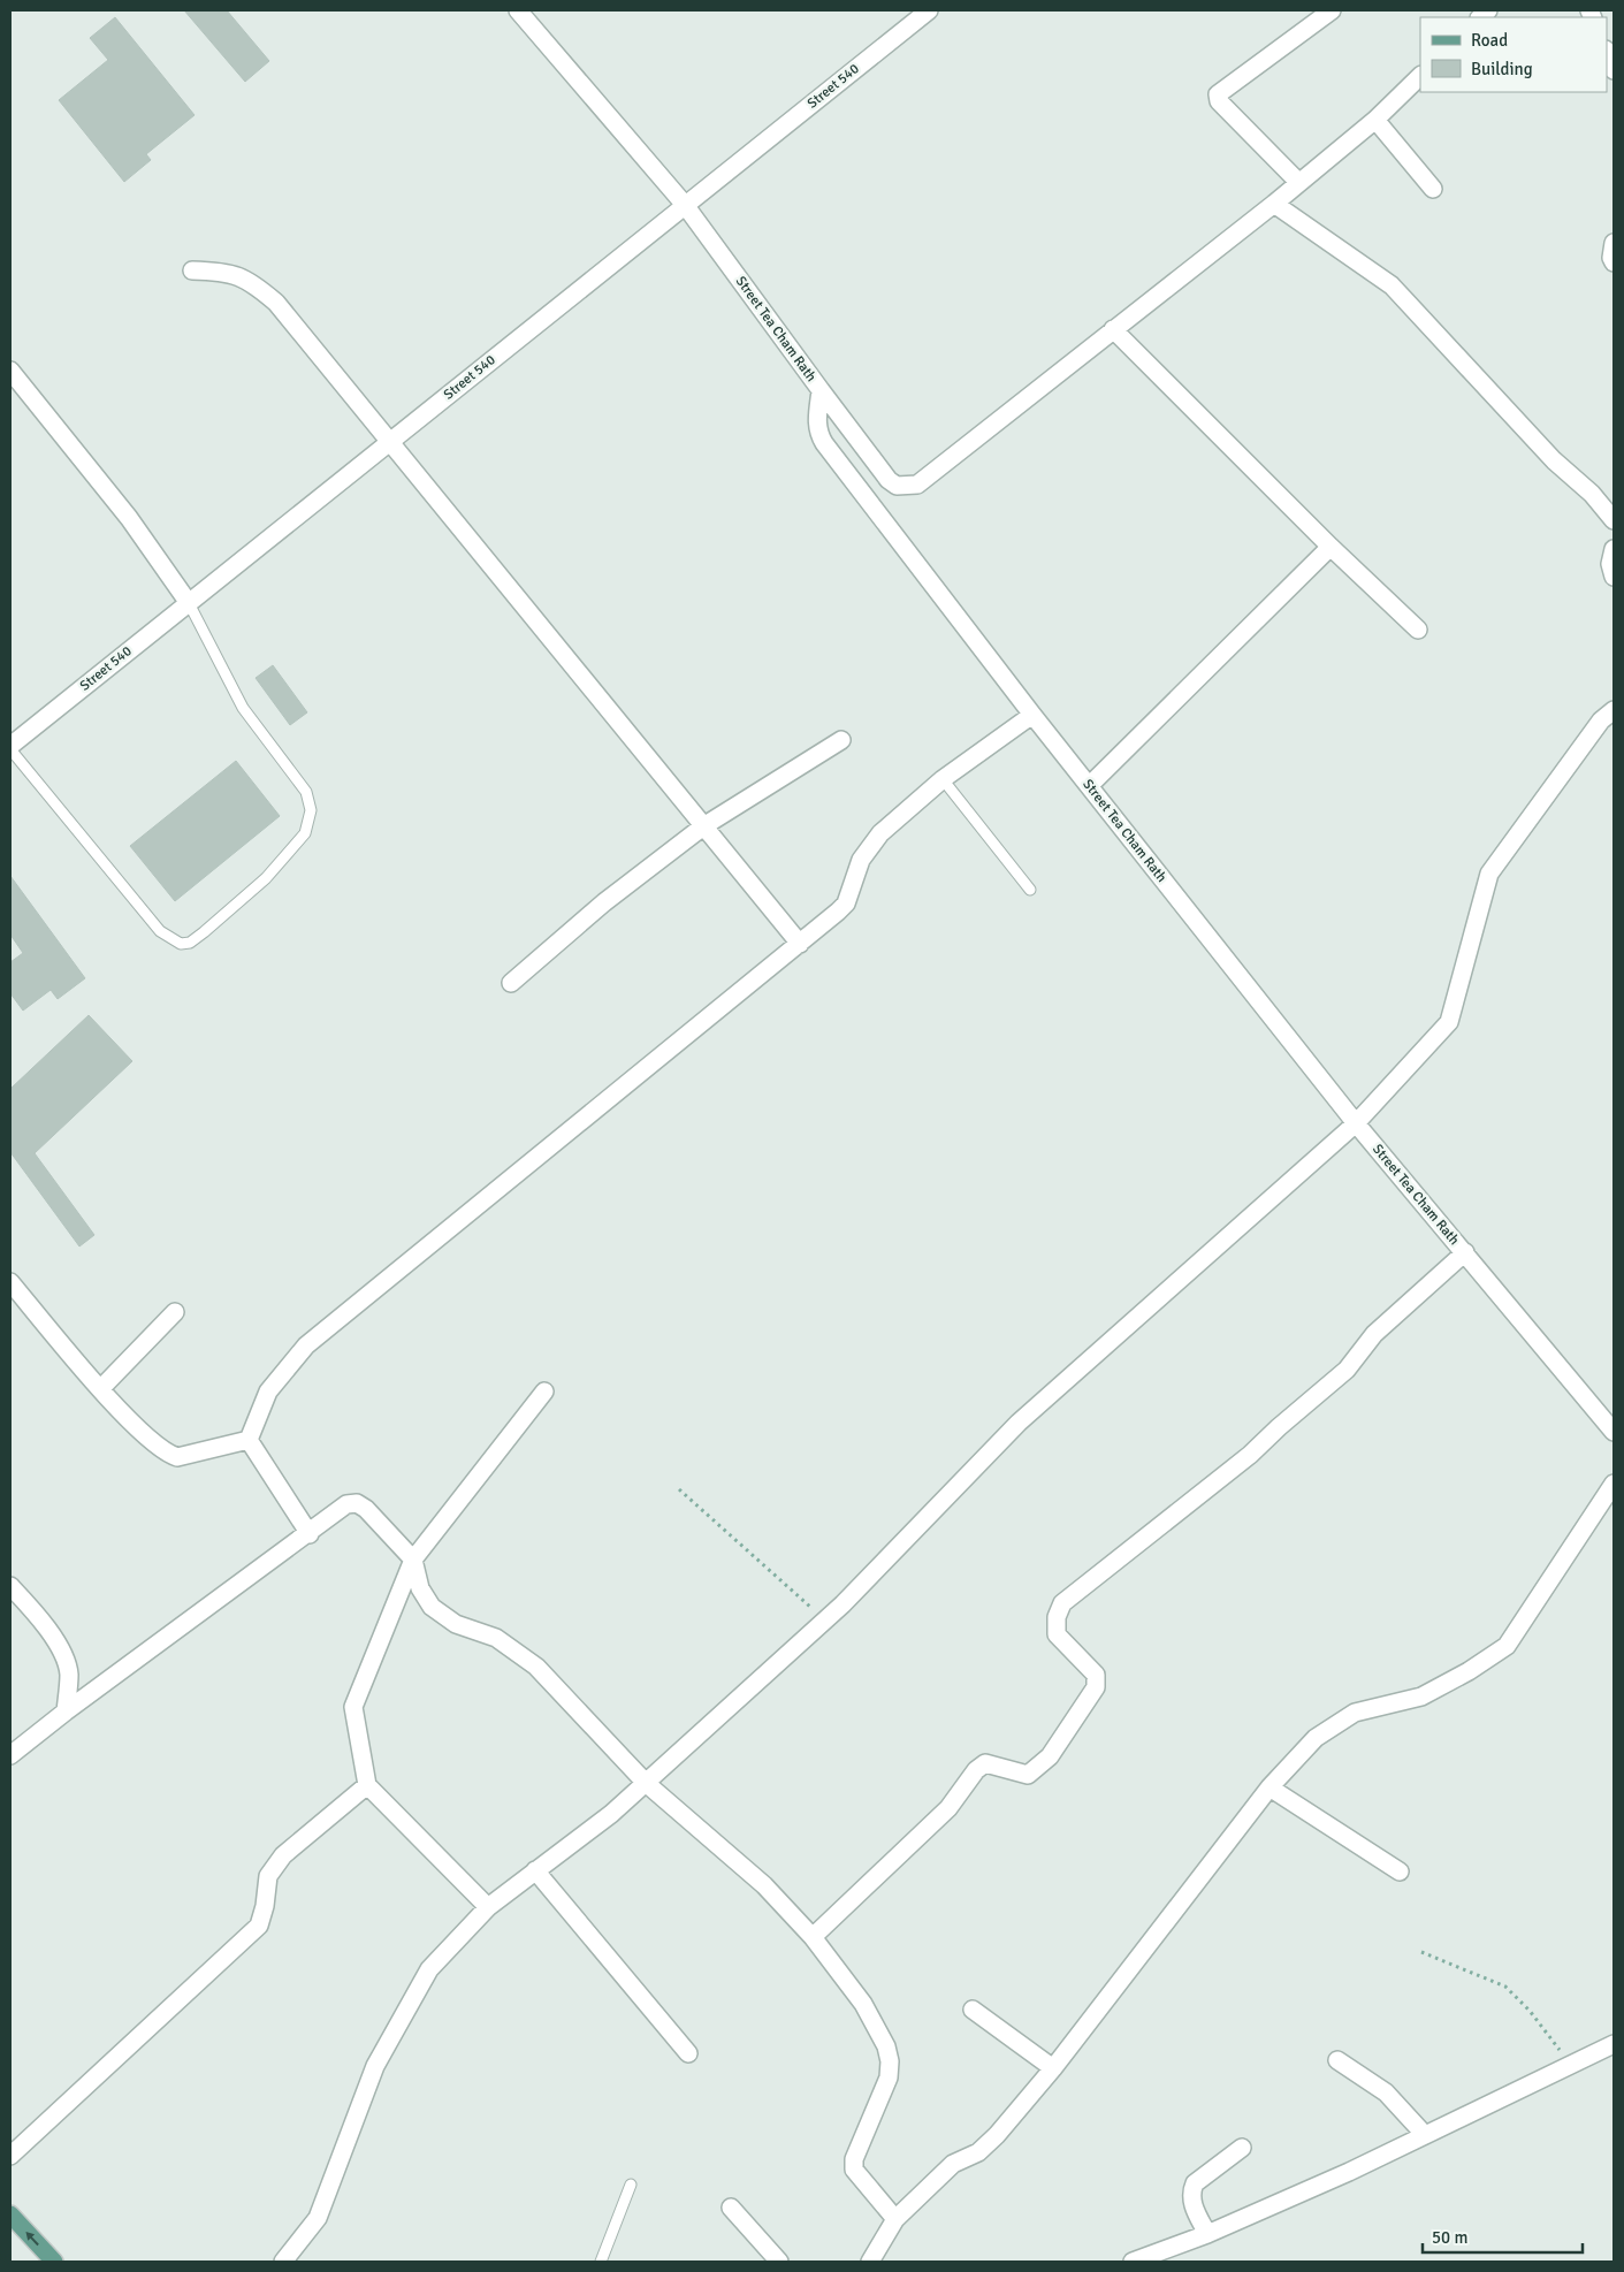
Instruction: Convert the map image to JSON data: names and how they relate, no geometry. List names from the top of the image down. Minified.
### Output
{"streets":{"street":["Street 540","Street Tea Cham Rath"]},"crossings":[["Street 540","Street Tea Cham Rath"]],"legend":["Road","Building"],"scale_bar":"50 m"}
